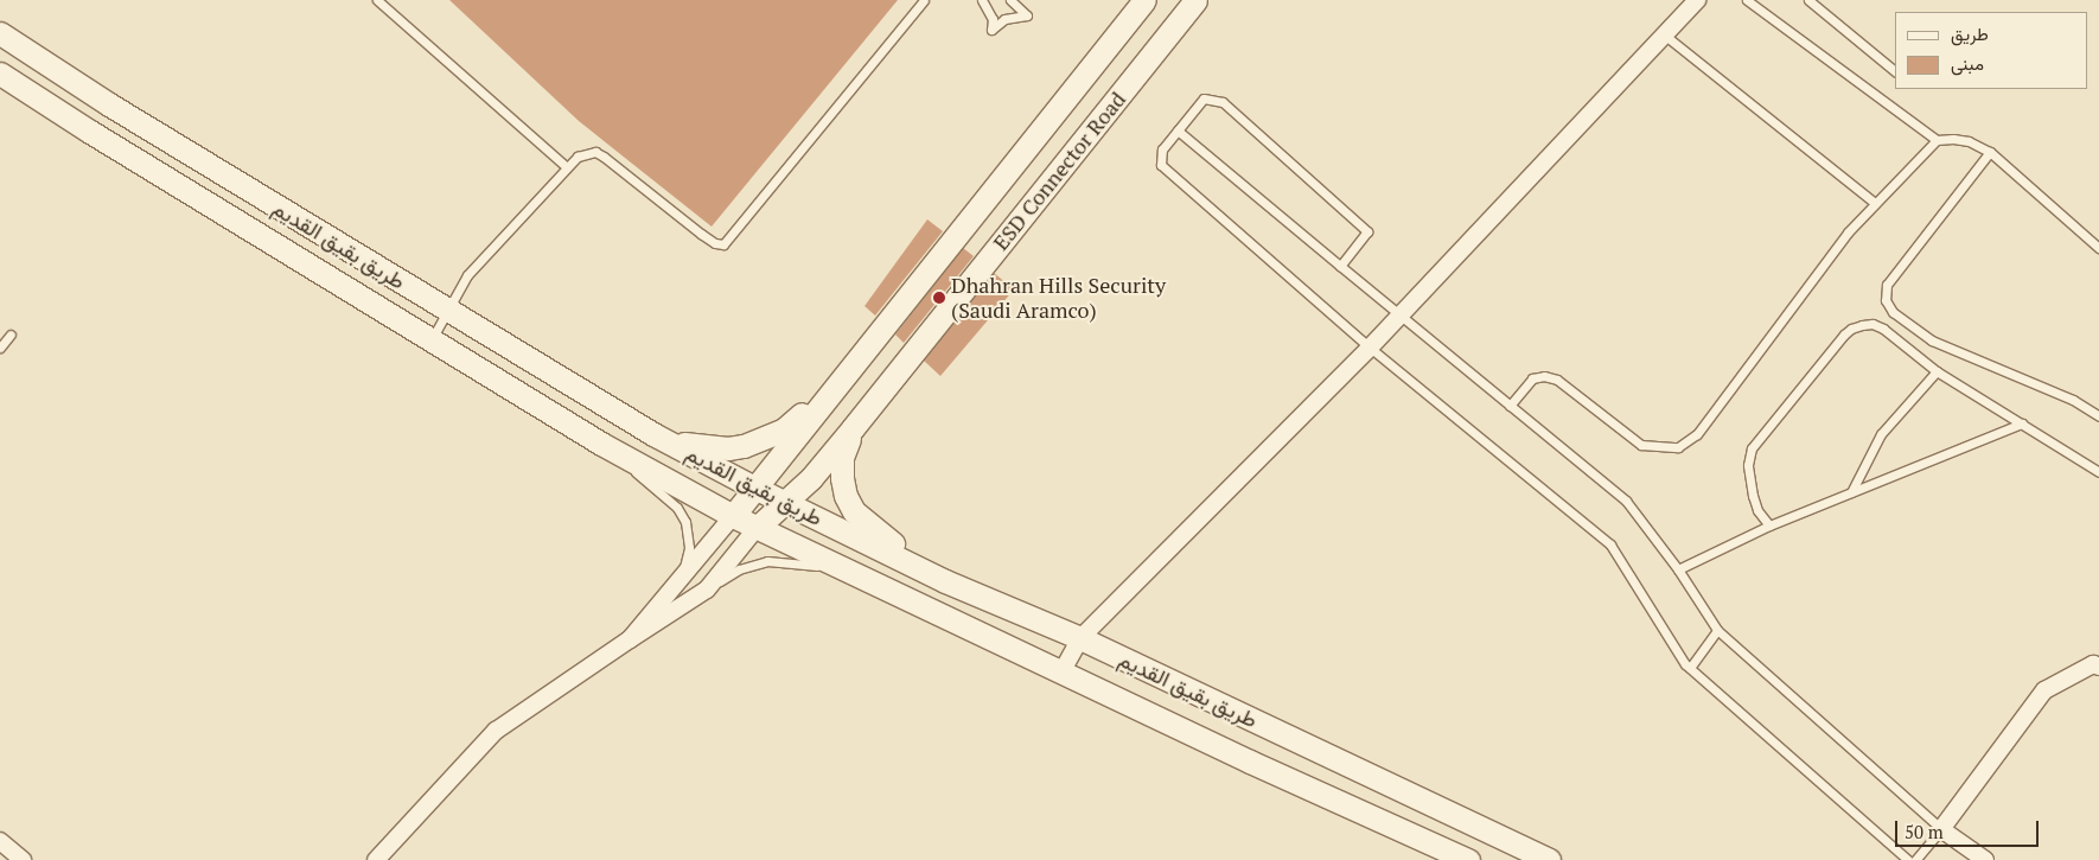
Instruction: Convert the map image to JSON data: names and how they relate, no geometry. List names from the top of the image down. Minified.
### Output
{"streets":{"main road":["ESD Connector Road","طريق بقيق القديم"]},"crossings":[["ESD Connector Road","طريق بقيق القديم"]],"places":["Dhahran Hills Security (Saudi Aramco)"],"legend":["طريق","مبنى"],"scale_bar":"50 m"}
